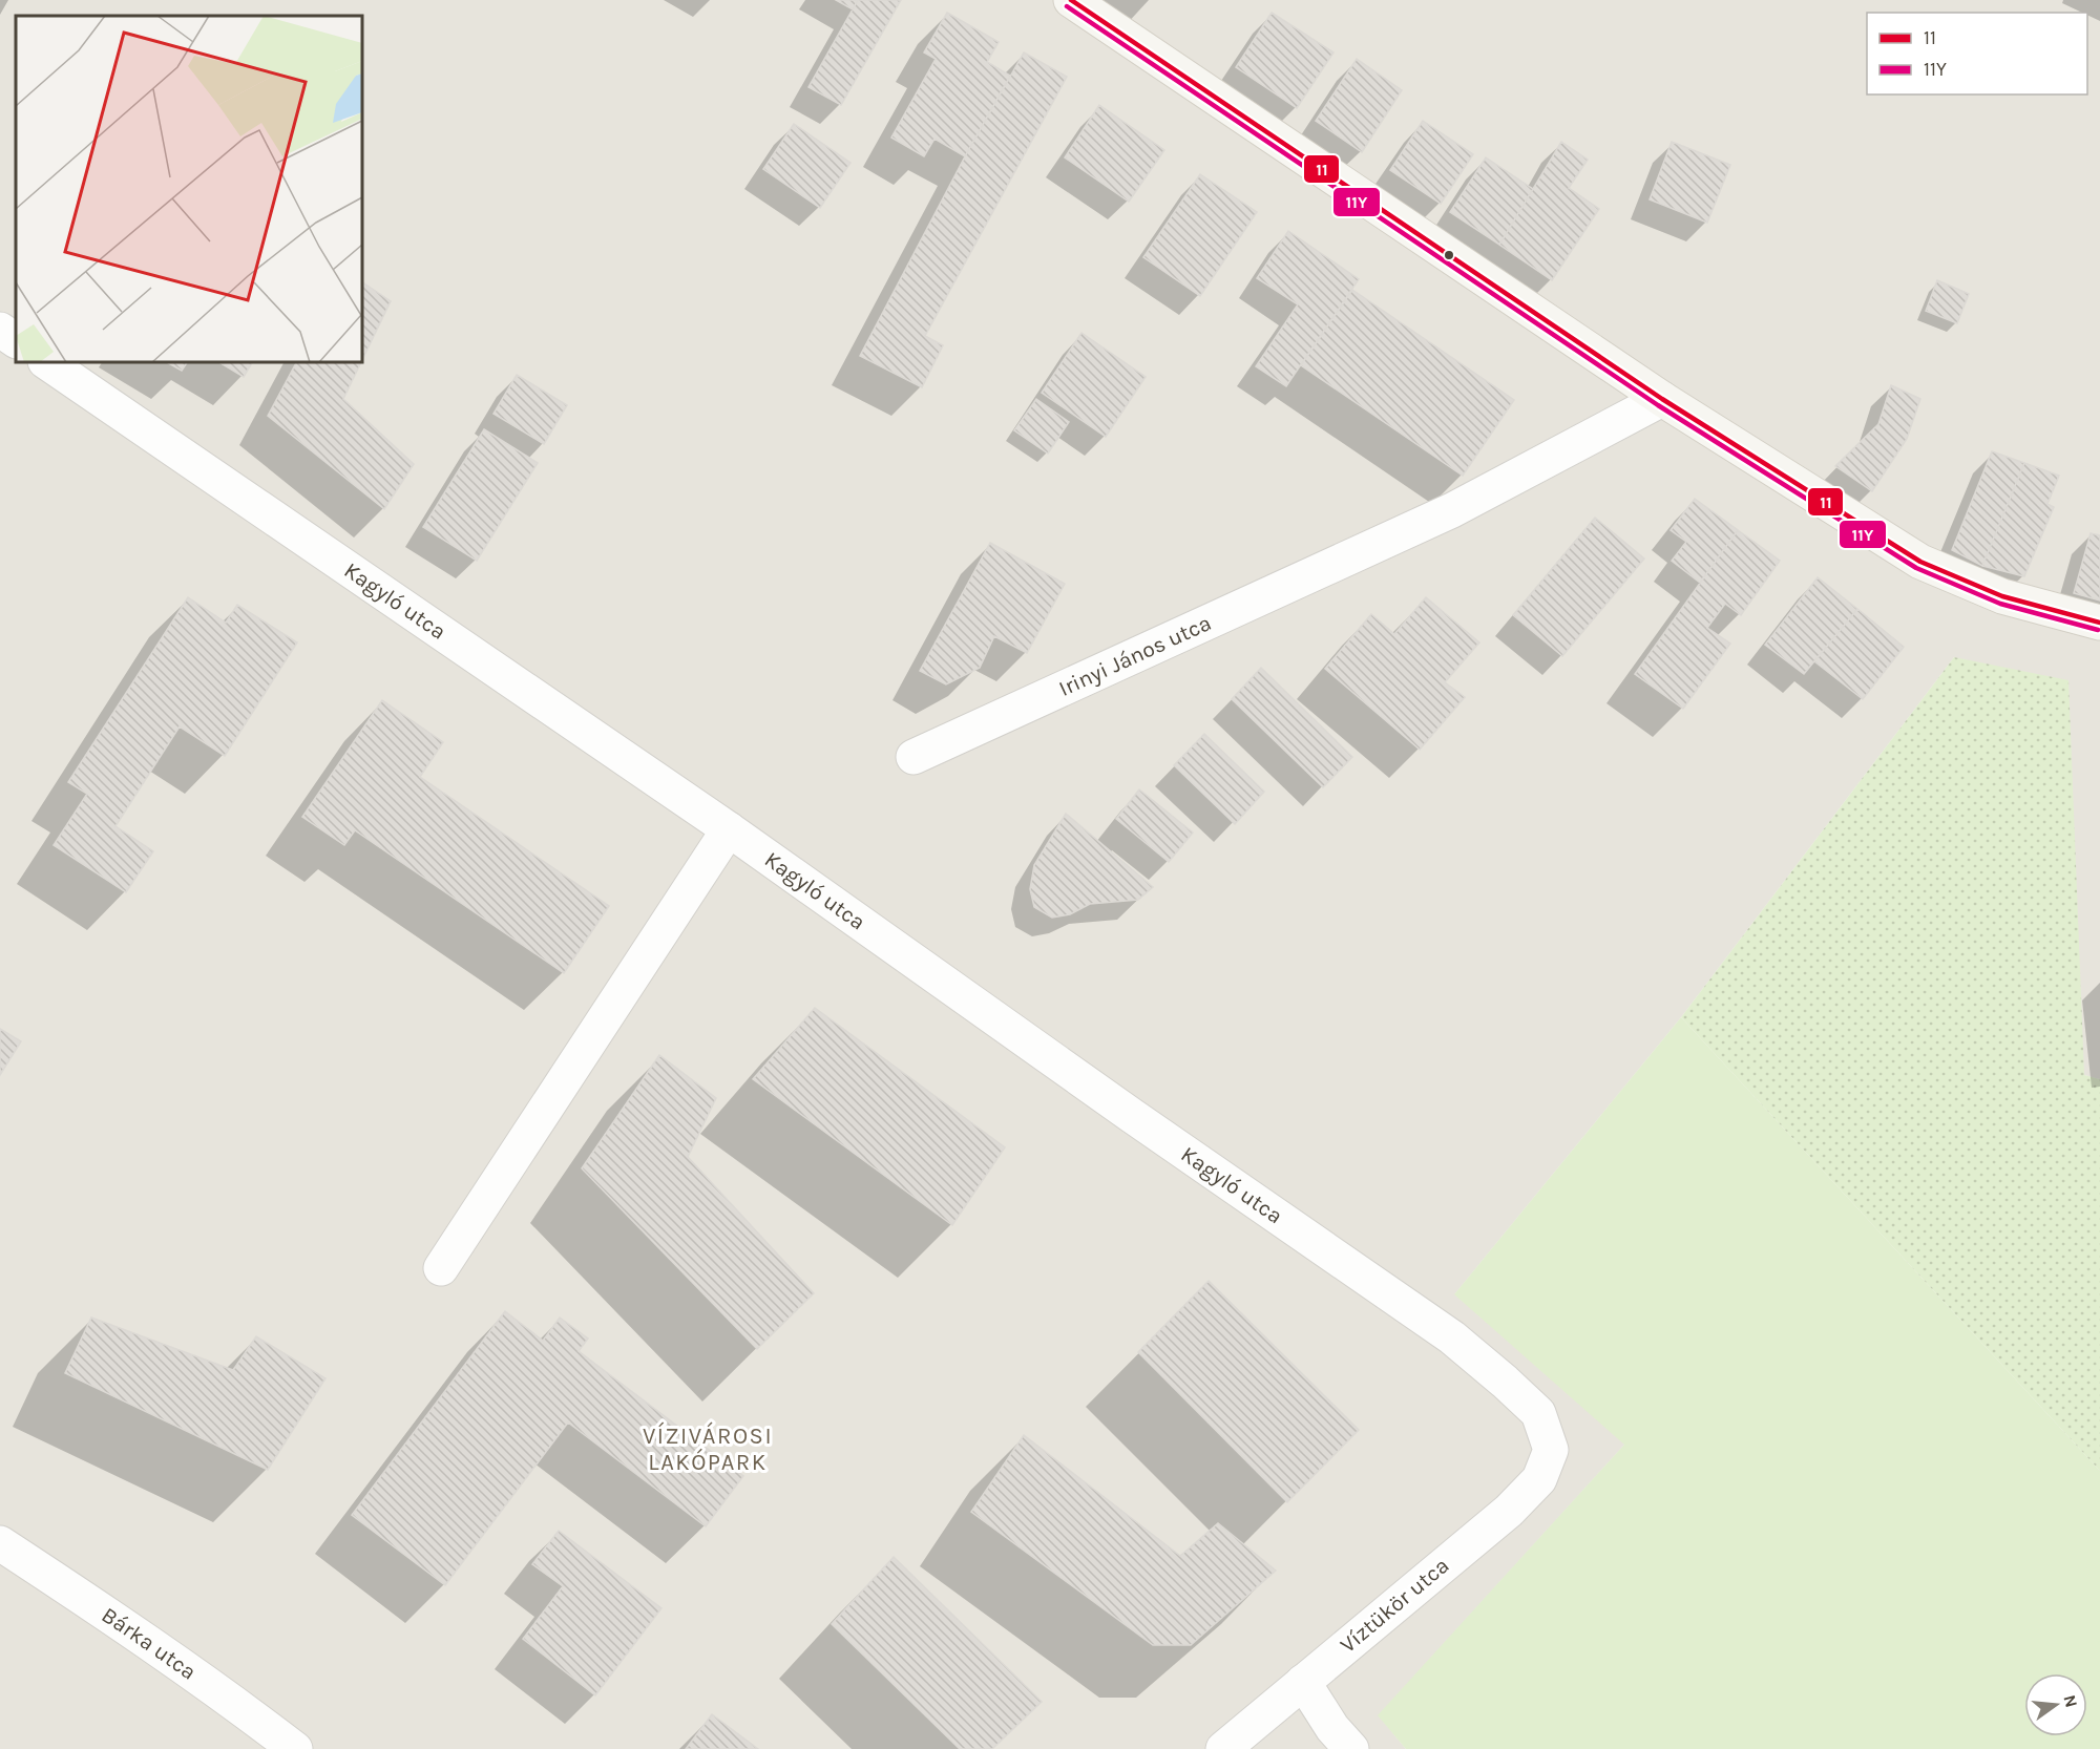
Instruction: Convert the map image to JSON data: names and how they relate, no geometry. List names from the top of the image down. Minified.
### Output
{"streets":{"street":["Kagyló utca","Irinyi János utca","Víztükör utca","Bárka utca"]},"crossings":[["Kagyló utca","Víztükör utca"]],"districts":["VÍZIVÁROSI LAKÓPARK"],"lines":["transit line 11","transit line 11Y"],"legend":["11","11Y"],"north":"right"}
